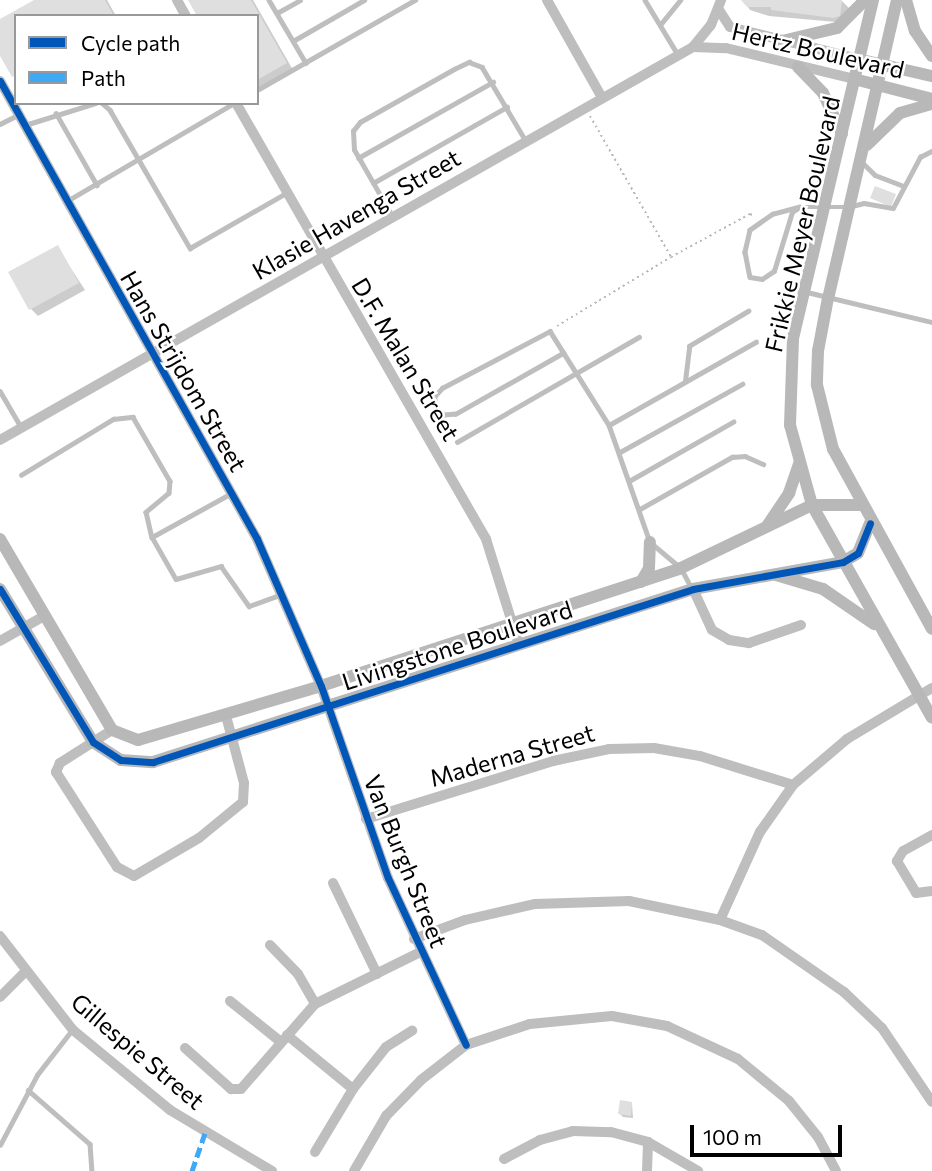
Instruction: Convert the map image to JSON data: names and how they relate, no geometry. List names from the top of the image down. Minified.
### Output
{"streets":{"street":["Hertz Boulevard","Klasie Havenga Street","Frikkie Meyer Boulevard","D.F. Malan Street","Hans Strijdom Street","Livingstone Boulevard","Maderna Street","Van Burgh Street","Gillespie Street"]},"crossings":[["Hertz Boulevard","Klasie Havenga Street"],["Hertz Boulevard","Frikkie Meyer Boulevard"],["Klasie Havenga Street","D.F. Malan Street"],["Klasie Havenga Street","Hans Strijdom Street"],["Frikkie Meyer Boulevard","Livingstone Boulevard"],["D.F. Malan Street","Livingstone Boulevard"],["Hans Strijdom Street","Livingstone Boulevard"],["Hans Strijdom Street","Van Burgh Street"],["Livingstone Boulevard","Van Burgh Street"],["Maderna Street","Van Burgh Street"]],"legend":["Cycle path","Path"],"scale_bar":"100 m"}
